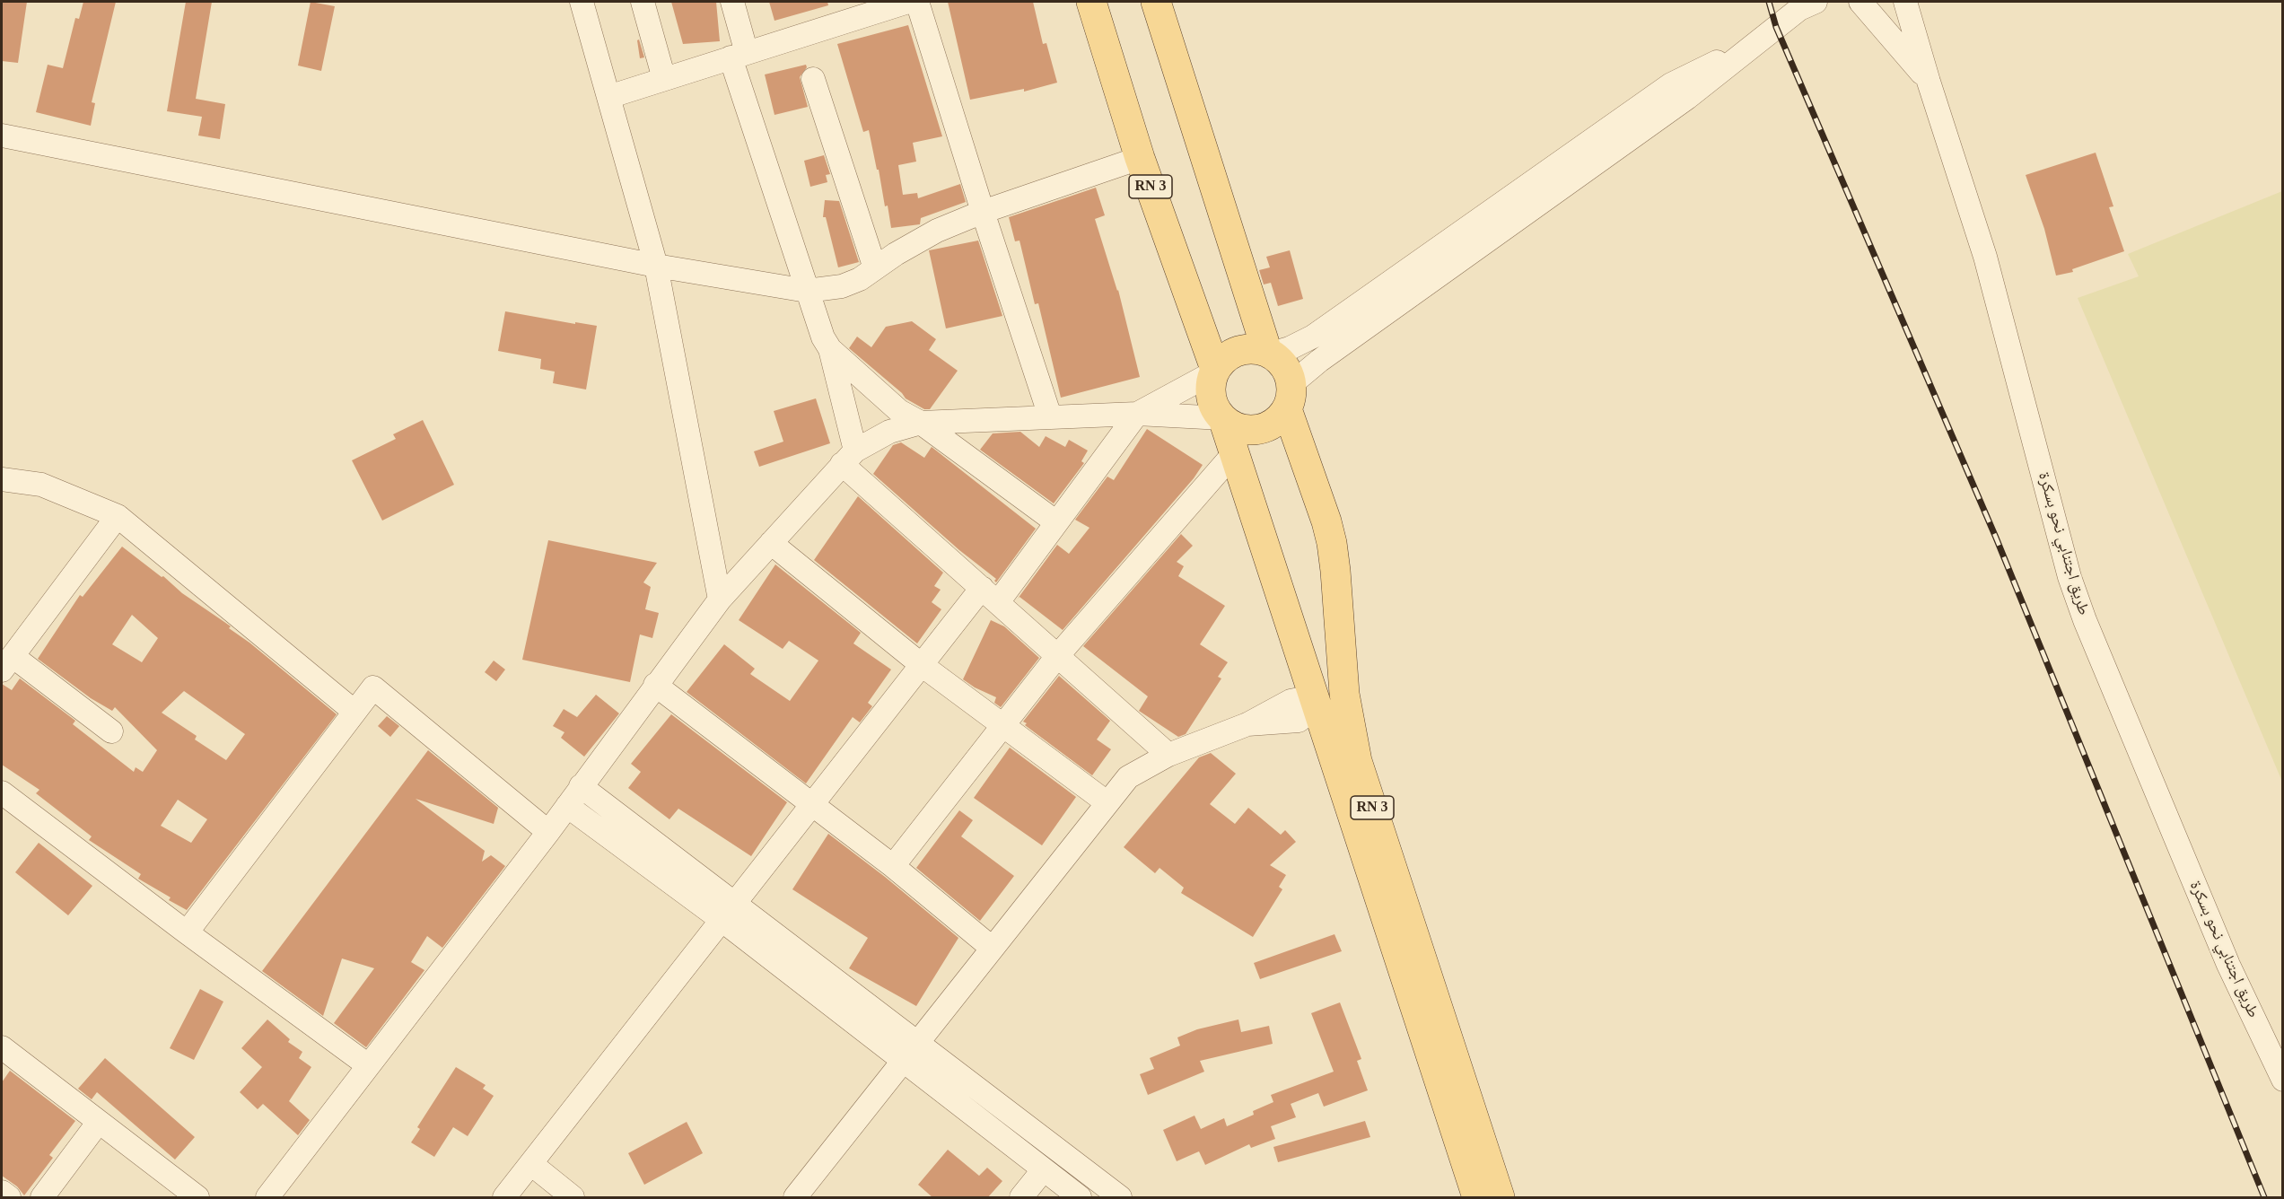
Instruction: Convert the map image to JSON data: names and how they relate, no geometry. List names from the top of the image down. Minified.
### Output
{"streets":{"main road":["RN 3"],"street":["طريق اجتنابي نحو بسكرة"]}}
